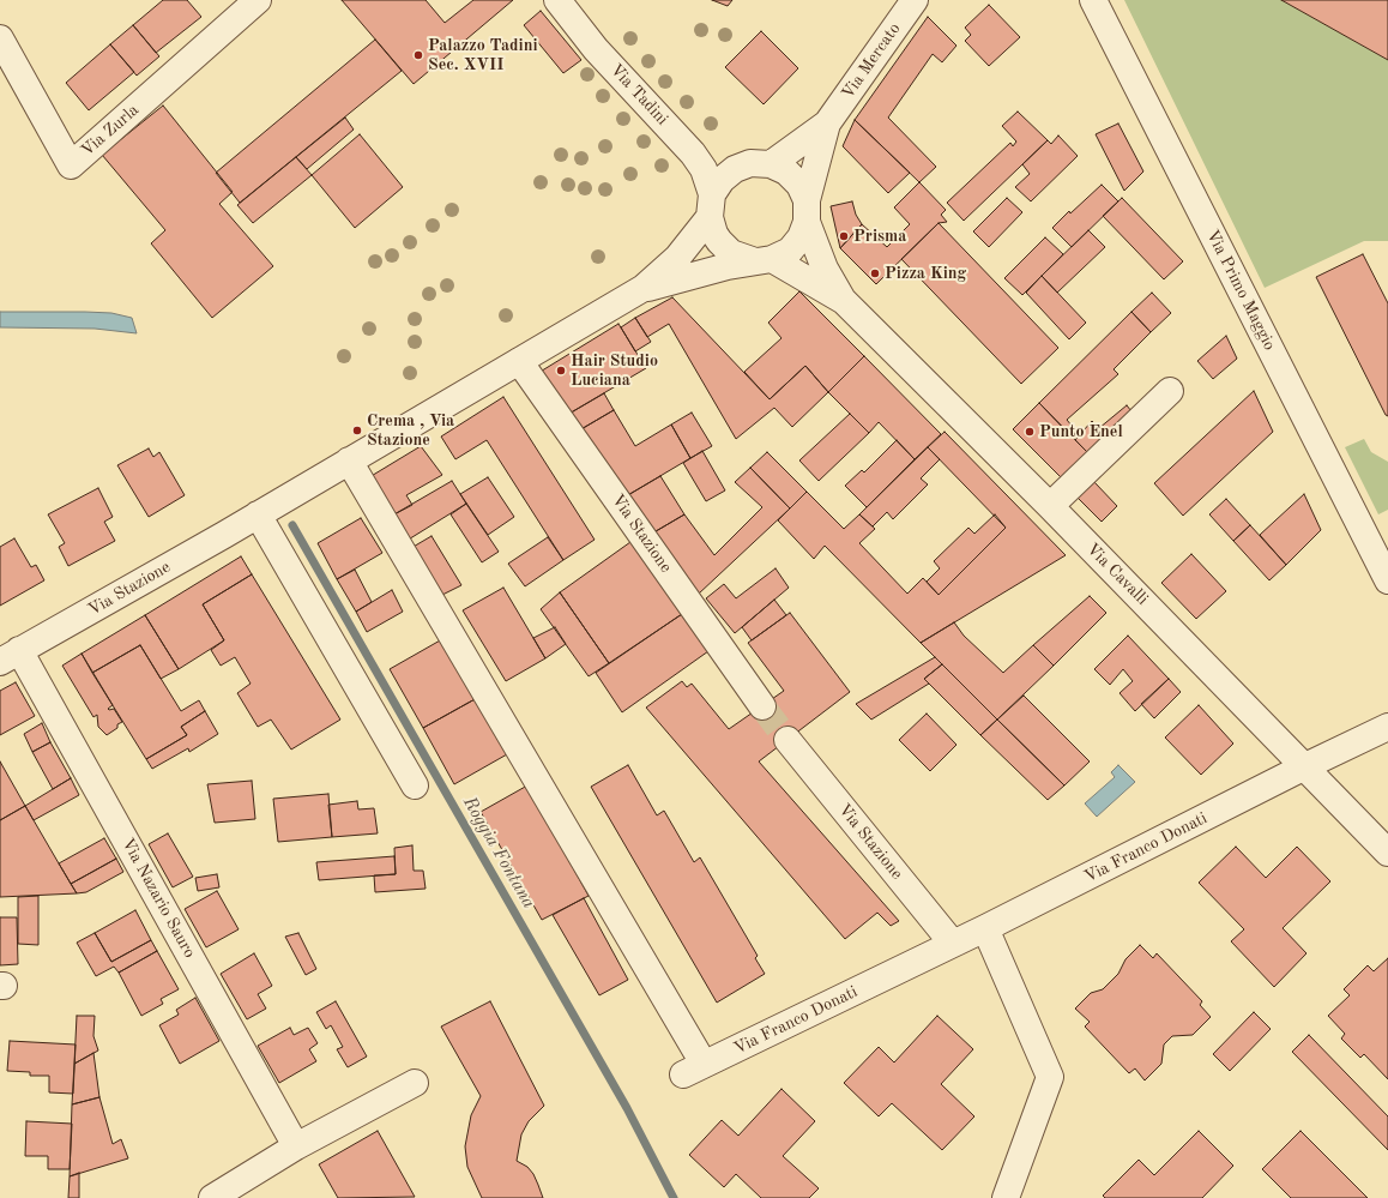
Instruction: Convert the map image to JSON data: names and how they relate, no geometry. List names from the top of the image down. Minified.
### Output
{"streets":{"street":["Via Mercato","Via Tadini","Via Zurla","Via Primo Maggio","Via Stazione","Via Cavalli","Via Franco Donati","Via Nazario Sauro"]},"crossings":[["Via Mercato","Via Tadini"],["Via Mercato","Via Stazione"],["Via Mercato","Via Cavalli"],["Via Tadini","Via Stazione"],["Via Tadini","Via Cavalli"],["Via Stazione","Via Cavalli"],["Via Stazione","Via Franco Donati"],["Via Stazione","Via Nazario Sauro"],["Via Cavalli","Via Franco Donati"]],"water":["Roggia Fontana"],"places":["Palazzo Tadini Sec. XVII","Prisma","Pizza King","Hair Studio Luciana","Crema , Via Stazione","Punto Enel"]}
